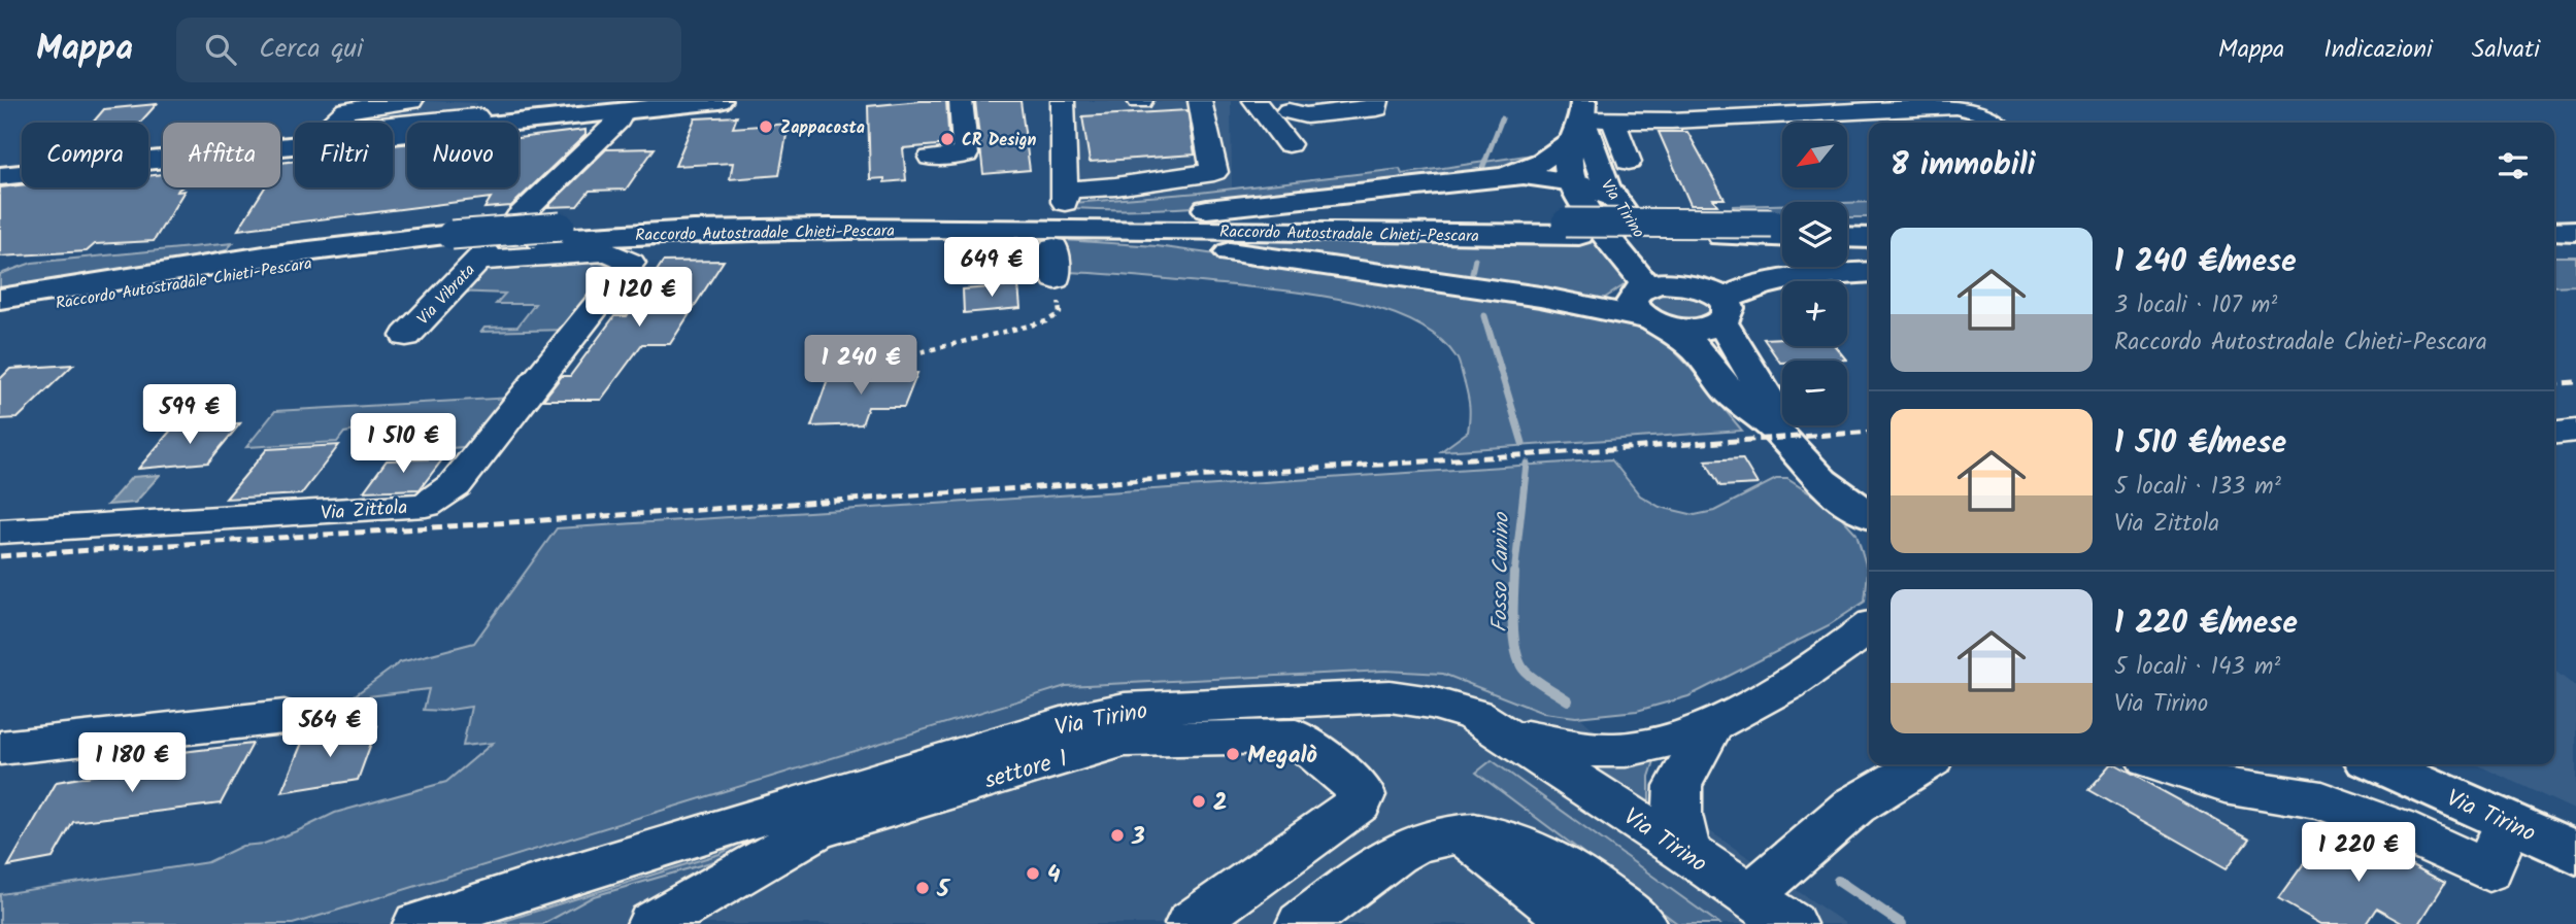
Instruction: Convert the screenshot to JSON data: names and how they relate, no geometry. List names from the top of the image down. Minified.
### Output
{"streets":{"main road":["Via Tirino","Raccordo Autostradale Chieti-Pescara"],"street":["Via Vibrata","Via Zittola","settore 1"]},"crossings":[["Via Vibrata","Via Zittola"]],"water":["Fosso Canino"],"places":["Zappacosta","CR Design","Megalò","2","3","4","5"],"north":"bottom left","page":{"header":"Mappa","search":"Cerca qui","nav":["Mappa","Indicazioni","Salvati"],"map_buttons":["+","−"],"chip":["Compra","Affitta","Filtri","Nuovo"],"heading":"8 immobili","list":[{"name":"1 240 €/mese","note":"3 locali · 107 m² · Raccordo Autostradale Chieti-Pescara"},{"name":"1 510 €/mese","note":"5 locali · 133 m² · Via Zittola"},{"name":"1 220 €/mese","note":"5 locali · 143 m² · Via Tirino"}],"price":["649 €","1 120 €","1 240 €","599 €","1 510 €","564 €","1 180 €","1 220 €"]}}
